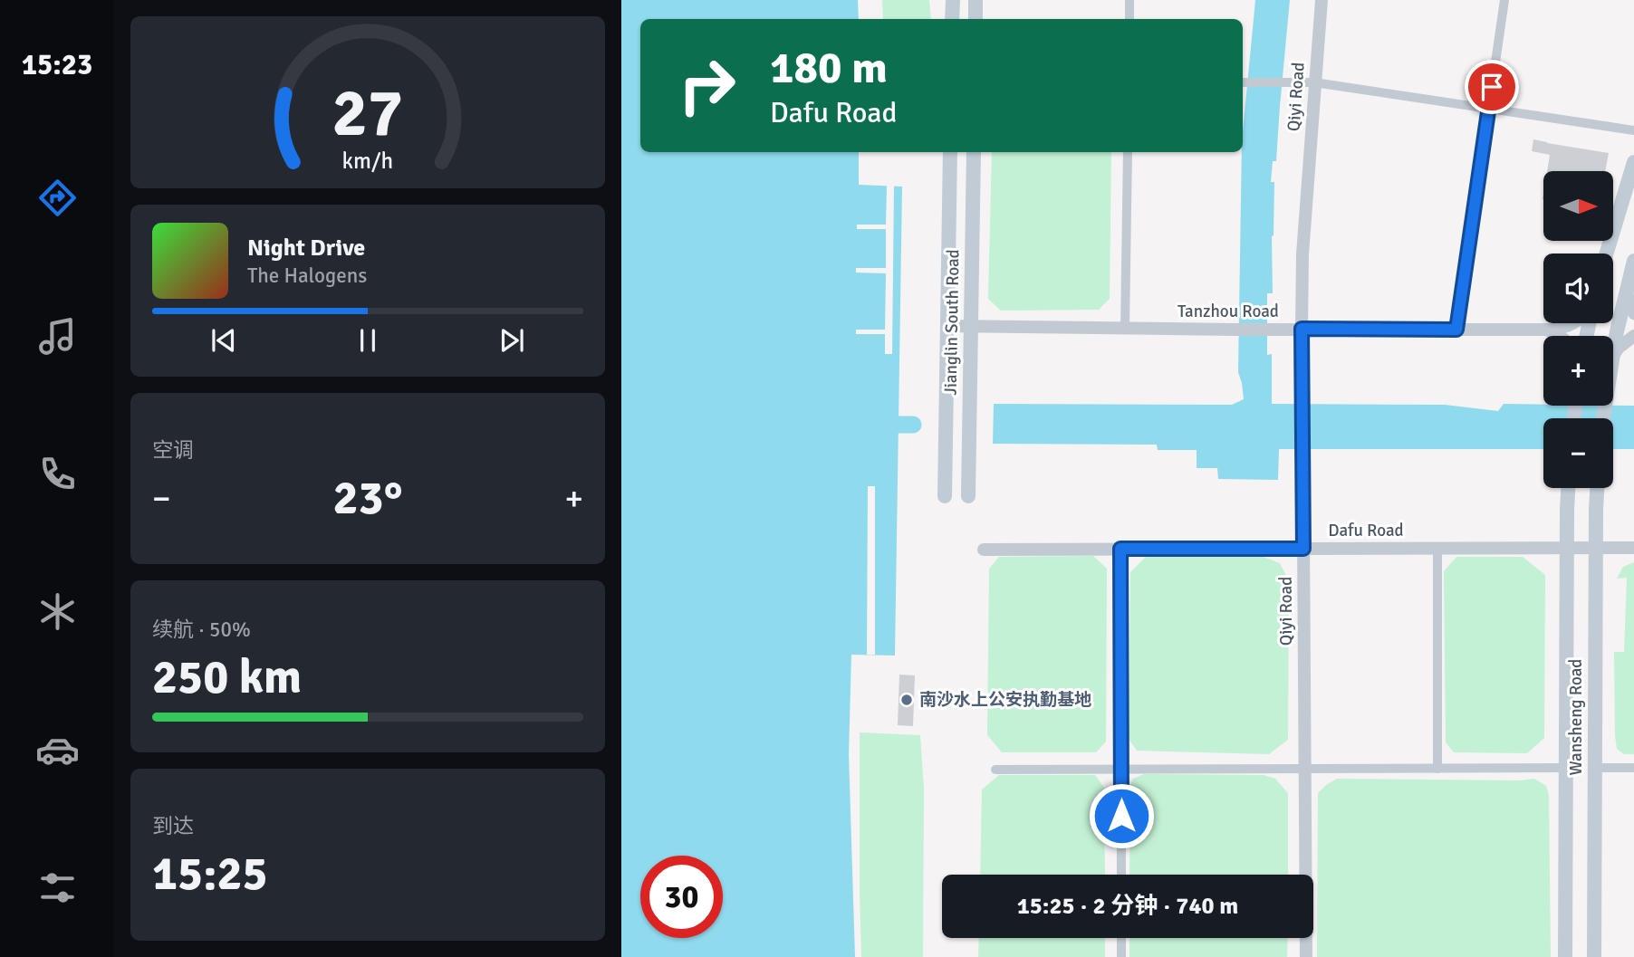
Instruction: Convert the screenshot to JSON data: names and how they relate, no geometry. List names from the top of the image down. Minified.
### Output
{"streets":{"main road":["Jianglin South Road","Wansheng Road"],"street":["Qiyi Road","Tanzhou Road","Dafu Road"]},"crossings":[["Qiyi Road","Tanzhou Road"],["Qiyi Road","Dafu Road"],["Tanzhou Road","Jianglin South Road"],["Dafu Road","Wansheng Road"]],"places":["南沙水上公安执勤基地"],"north":"right","page":{"tabs":"15:23","turn":["180 m","Dafu Road"],"map_buttons":["+","−"],"song":["Night Drive","The Halogens"],"tile":["空调",["续航 · 50%","250 km"],["到达","15:25"]],"heat":["−","23°","+"],"limit":"30","trip":"15:25 · 2 分钟 · 740 m","gauge":["27","km/h"]}}
